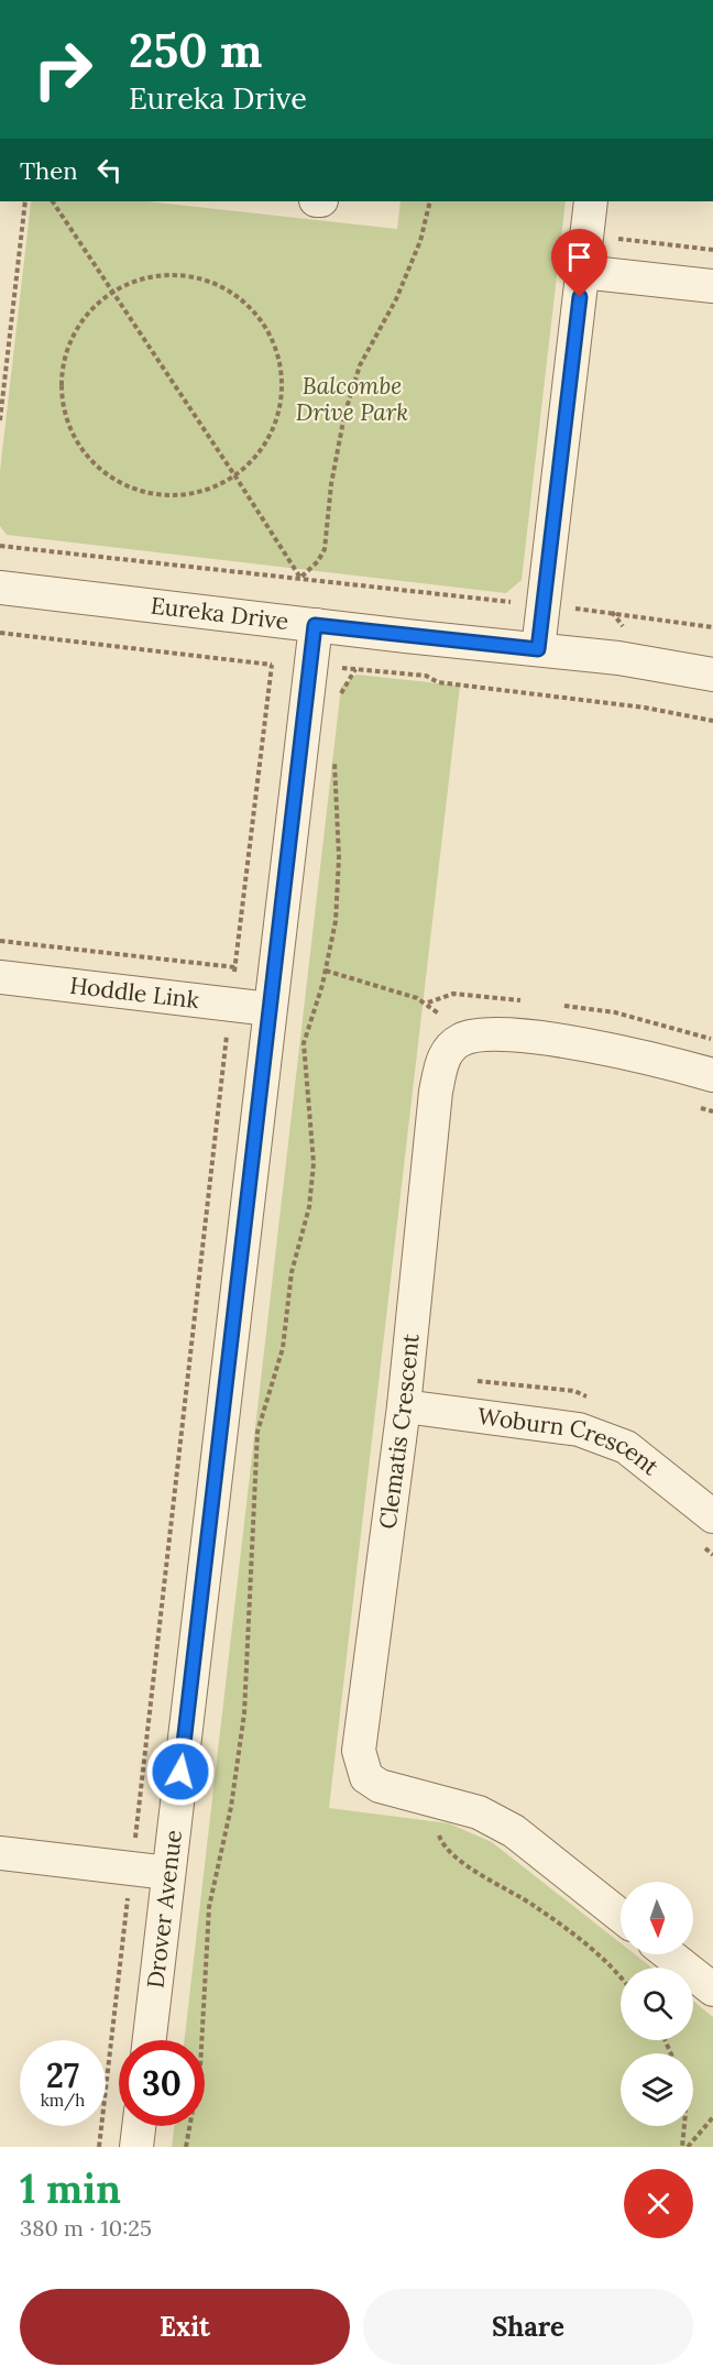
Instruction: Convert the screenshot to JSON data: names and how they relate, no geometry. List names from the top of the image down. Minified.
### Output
{"streets":{"street":["Eureka Drive","Hoddle Link","Clematis Crescent","Woburn Crescent","Drover Avenue"]},"crossings":[["Eureka Drive","Drover Avenue"],["Hoddle Link","Drover Avenue"],["Clematis Crescent","Woburn Crescent"]],"parks":["Balcombe Drive Park"],"north":"bottom","page":{"turn":["250 m","Eureka Drive"],"then":"Then","speed":"27 km/h","limit":"30","heading":["1 min","380 m · 10:25"],"buttons":["Exit","Share"]}}
